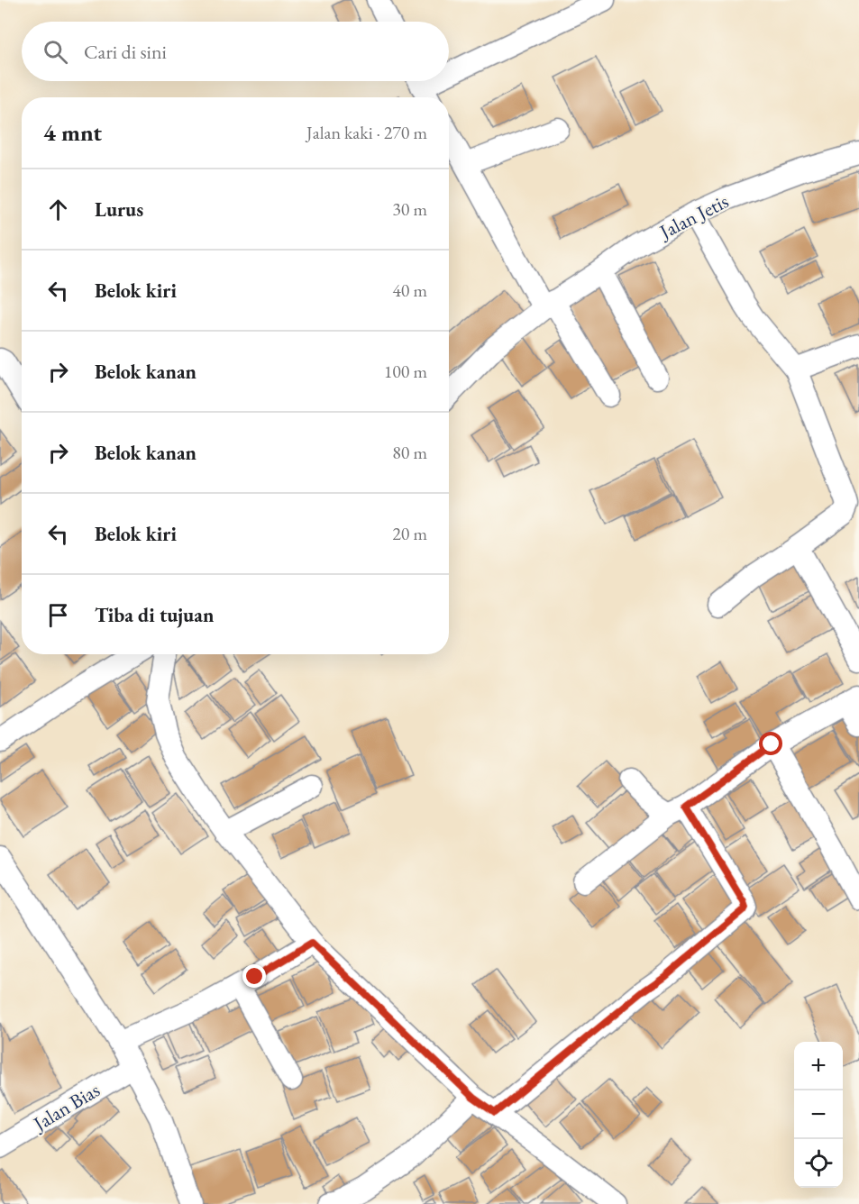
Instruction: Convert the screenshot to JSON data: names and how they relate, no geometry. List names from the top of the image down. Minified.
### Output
{"streets":{"street":["Jalan Jetis","Jalan Bias"]},"page":{"search":"Cari di sini","heading":["4 mnt","Jalan kaki · 270 m"],"list":[["Lurus","30 m"],["Belok kiri","40 m"],["Belok kanan","100 m"],["Belok kanan","80 m"],["Belok kiri","20 m"],"Tiba di tujuan"],"map_buttons":["+","−"]}}
